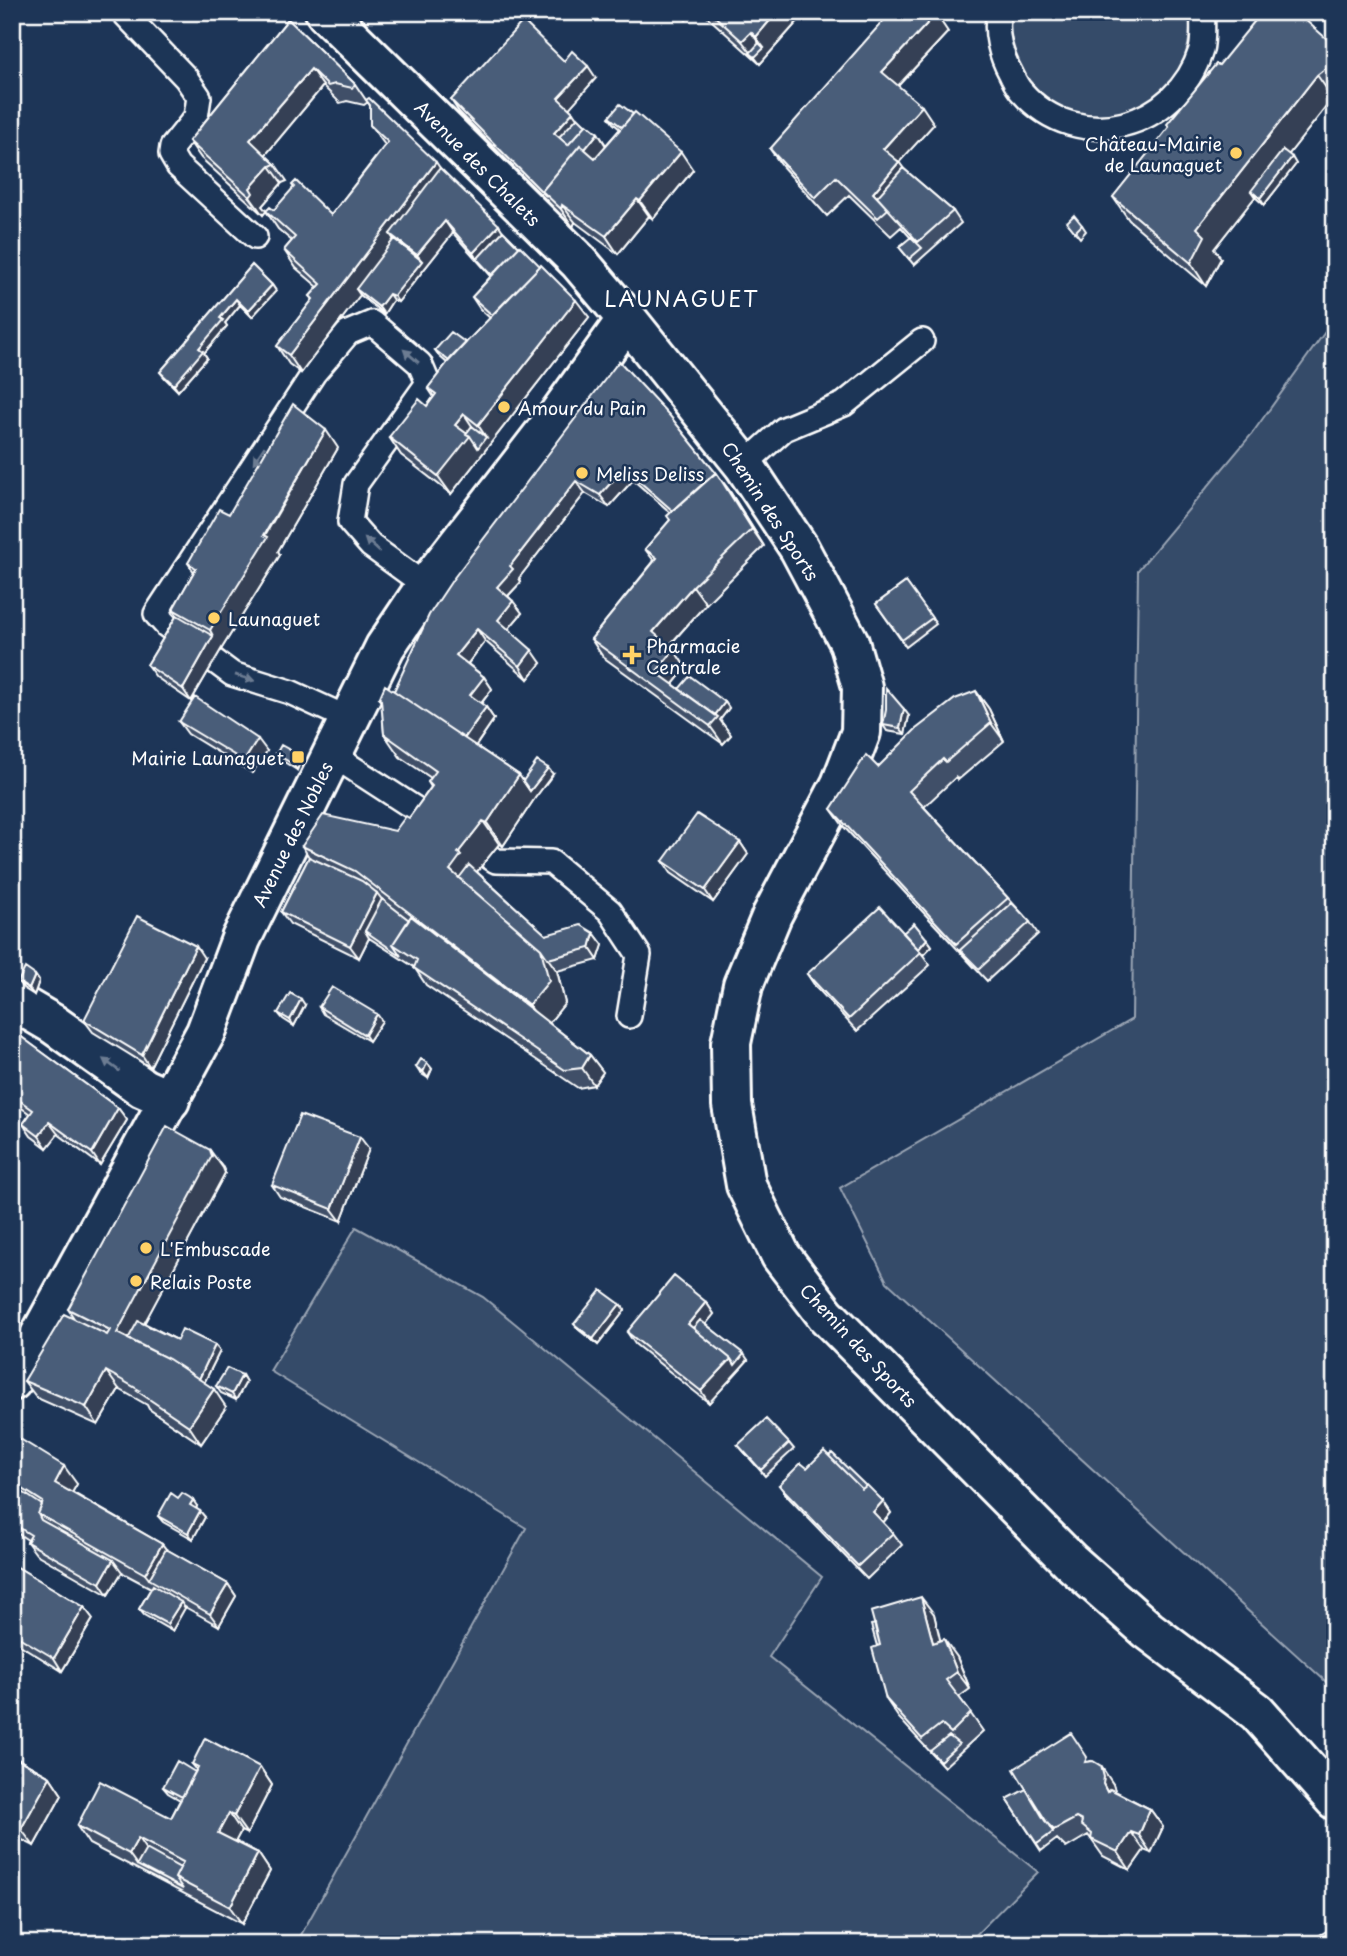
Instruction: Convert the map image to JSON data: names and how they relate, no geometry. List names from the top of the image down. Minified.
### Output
{"streets":{"street":["Avenue des Chalets","Chemin des Sports","Avenue des Nobles"]},"crossings":[["Avenue des Chalets","Chemin des Sports"],["Avenue des Chalets","Avenue des Nobles"],["Chemin des Sports","Avenue des Nobles"]],"districts":["LAUNAGUET"],"places":{"other":["Château-Mairie de Launaguet","Amour du Pain","Meliss Deliss","Launaguet","L'Embuscade","Relais Poste"],"health":["Pharmacie Centrale"],"transit":["Mairie Launaguet"]}}
